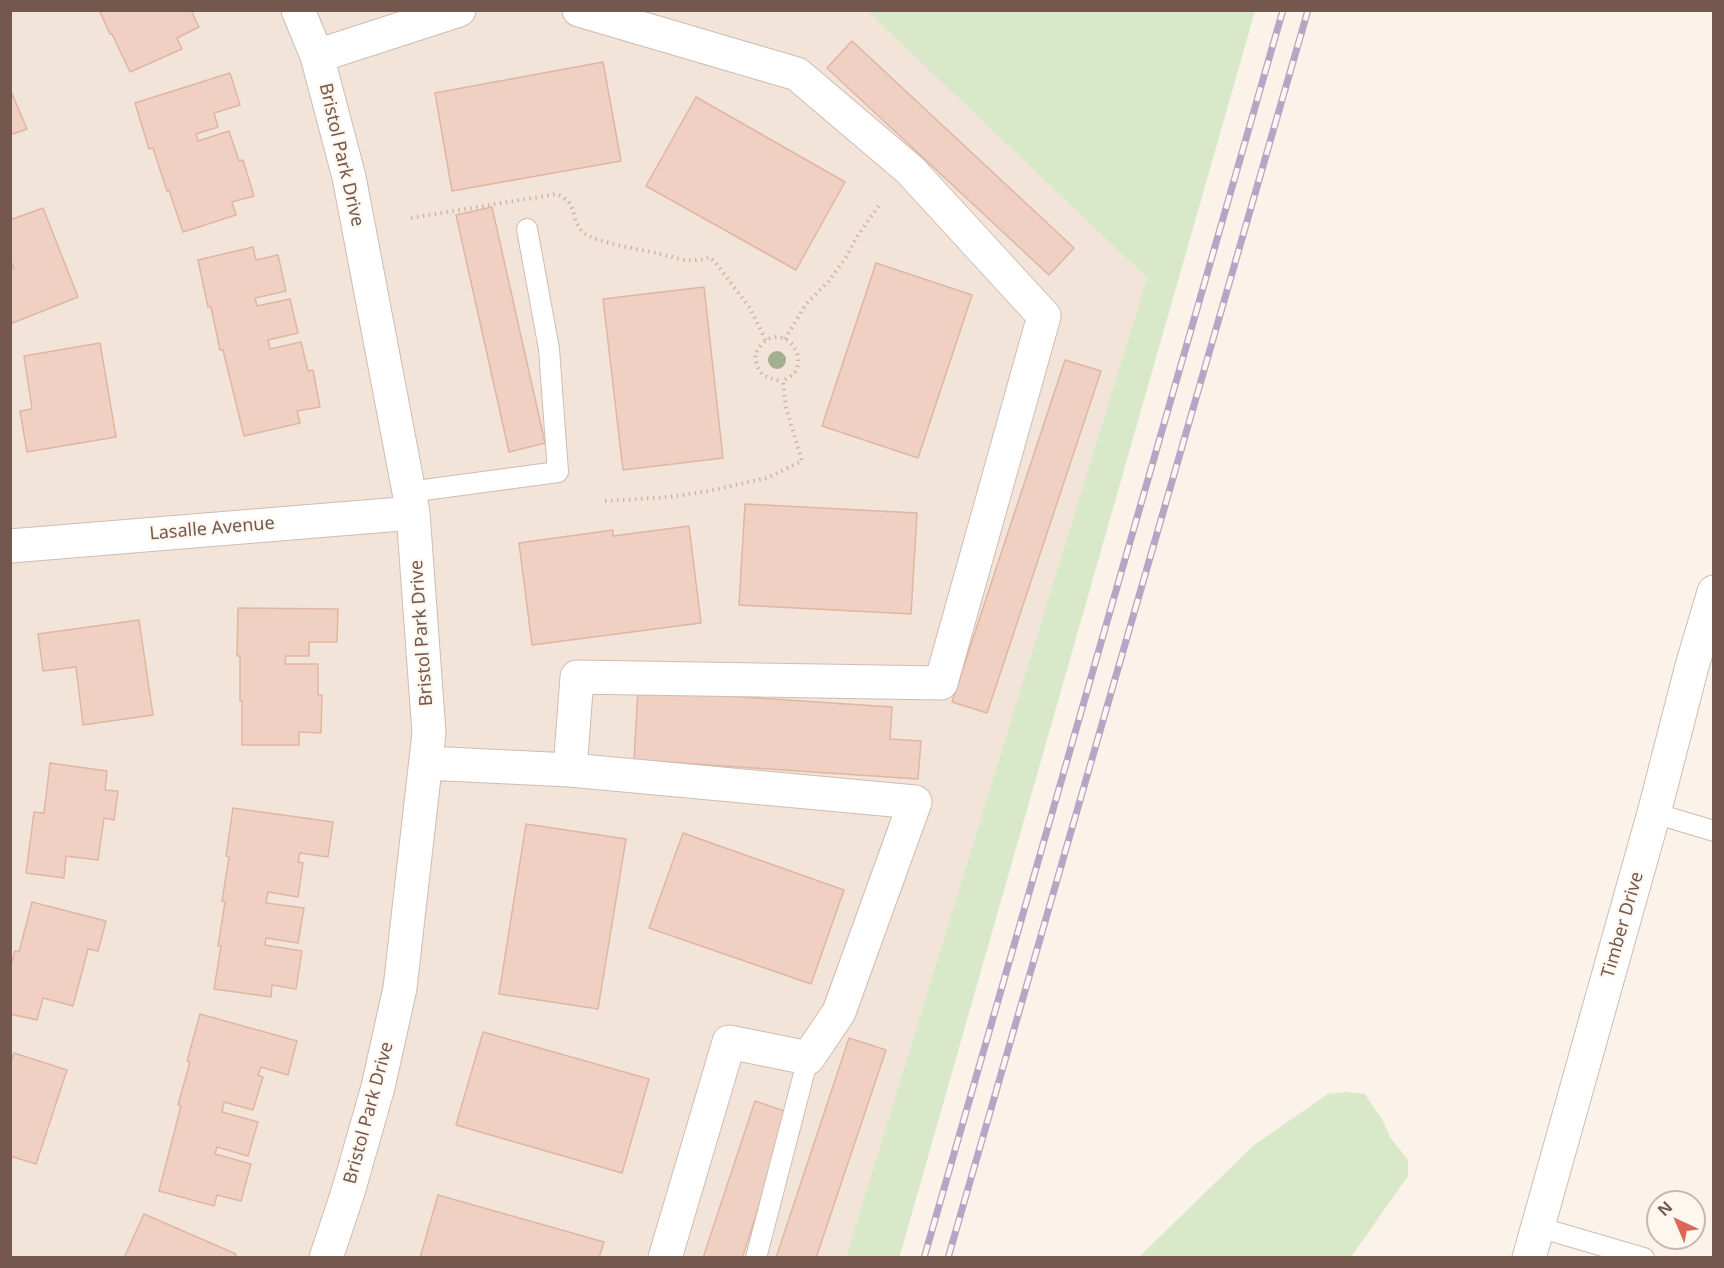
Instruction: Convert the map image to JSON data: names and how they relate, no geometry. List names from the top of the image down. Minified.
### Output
{"streets":{"street":["Bristol Park Drive","Lasalle Avenue","Timber Drive"]},"crossings":[["Bristol Park Drive","Lasalle Avenue"]],"north":"top left"}
